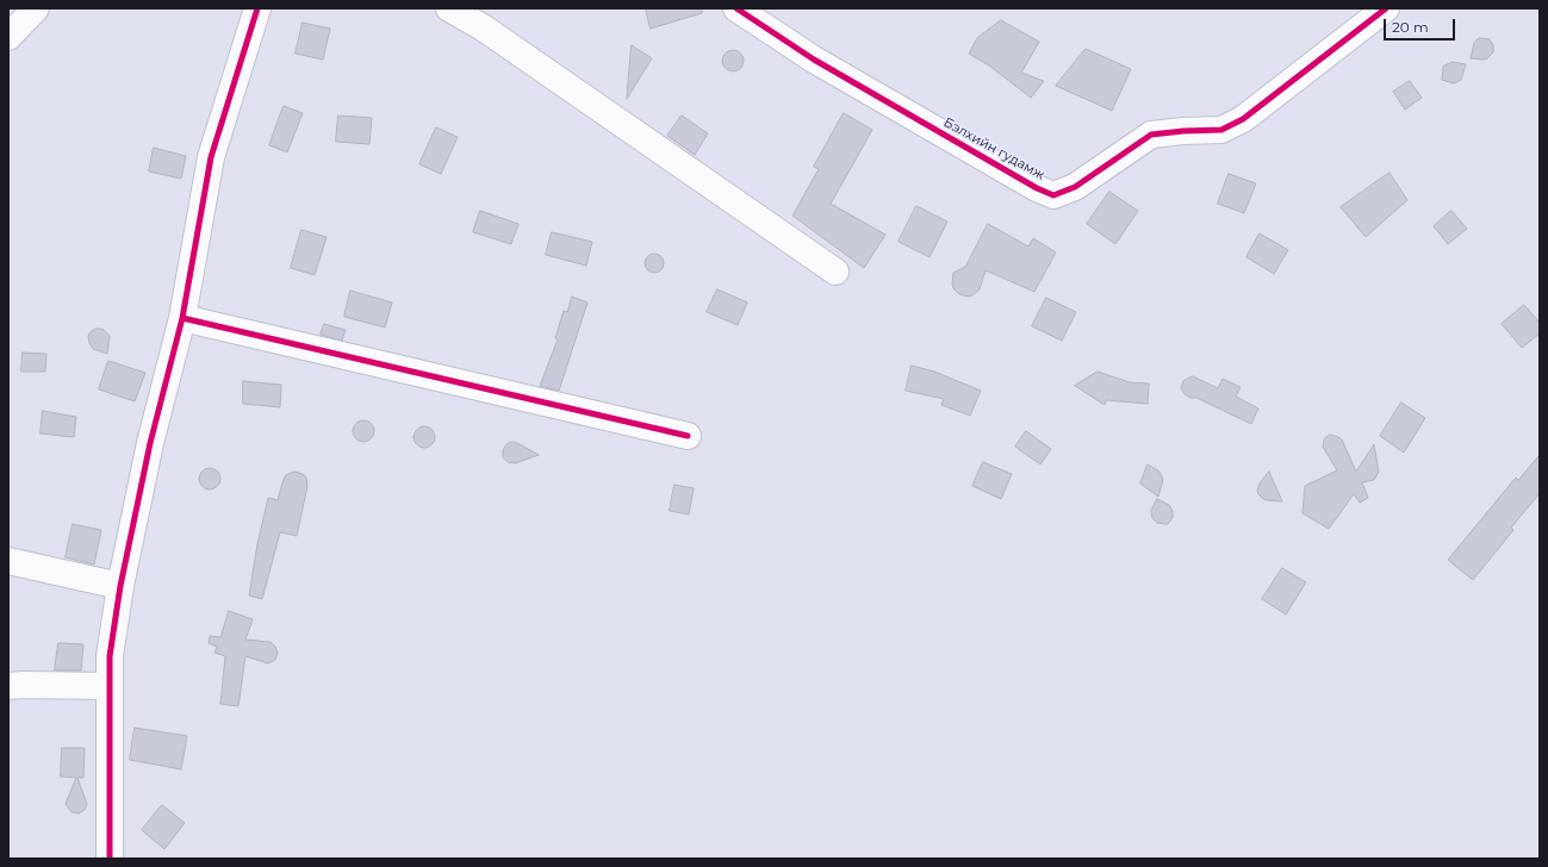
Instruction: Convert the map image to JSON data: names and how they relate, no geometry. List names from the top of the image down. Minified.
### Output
{"streets":{"street":["Бэлхийн гудамж"]},"scale_bar":"20 m"}
